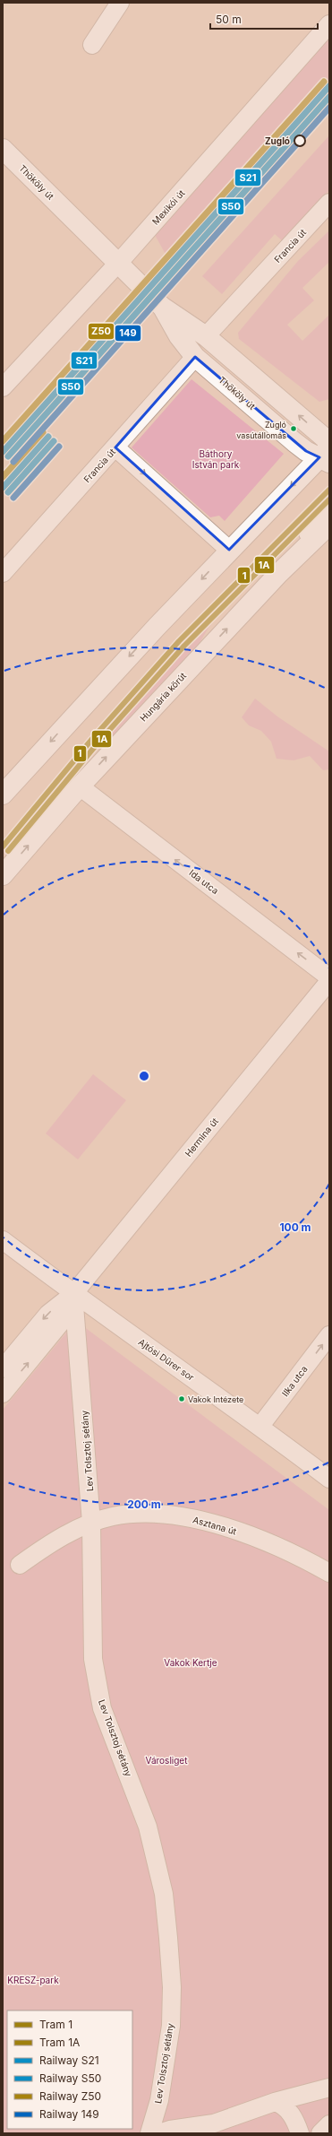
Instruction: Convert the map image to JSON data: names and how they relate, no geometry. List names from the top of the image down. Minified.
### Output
{"streets":{"main road":["Thököly út","Hungária körút"],"street":["Mexikói út","Francia út","Ida utca","Hermina út","Ajtósi Dürer sor","Ilka utca","Lev Tolsztoj sétány","Asztana út"]},"crossings":[["Thököly út","Mexikói út"],["Thököly út","Francia út"],["Hungária körút","Ida utca"],["Hermina út","Ajtósi Dürer sor"],["Hermina út","Lev Tolsztoj sétány"],["Ajtósi Dürer sor","Ilka utca"],["Ajtósi Dürer sor","Lev Tolsztoj sétány"],["Lev Tolsztoj sétány","Asztana út"]],"one_way":["Ida utca","Ilka utca"],"parks":["Báthory István park","Vakok Kertje","Városliget","KRESZ-park"],"places":["Zugló","Zugló vasútállomás","Vakok Intézete"],"lines":["rail line Z50","rail line S21","rail line S50","rail line 149","tram line 1","tram line 1A"],"legend":["Tram 1","Tram 1A","Railway S21","Railway S50","Railway Z50","Railway 149"],"scale_bar":"50 m","rings":["100 m","200 m"]}
